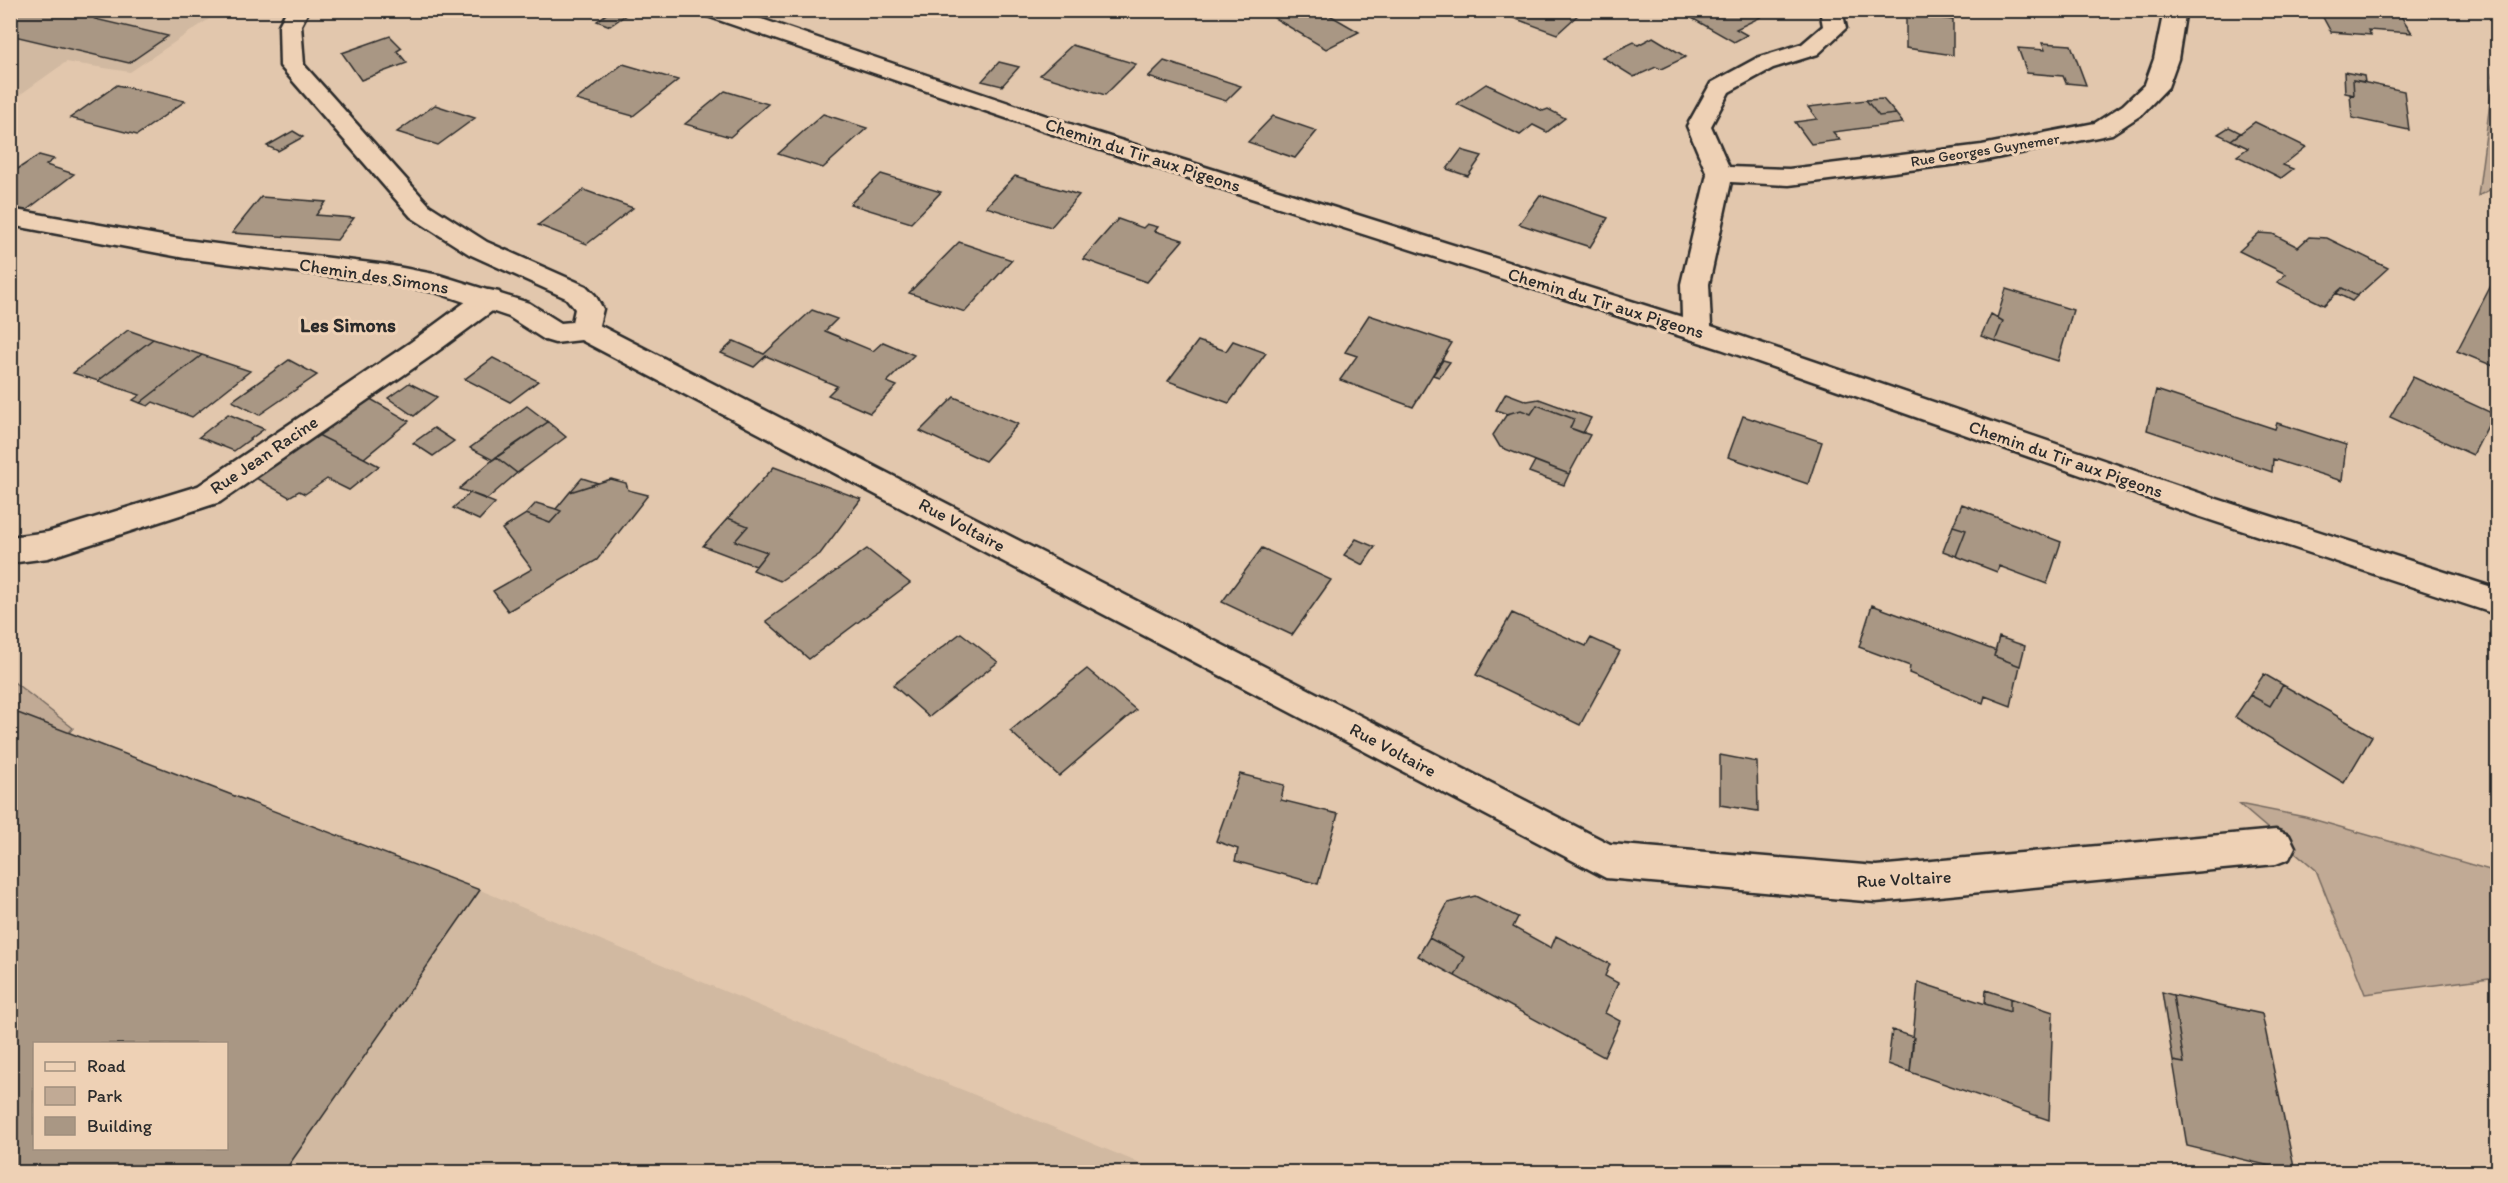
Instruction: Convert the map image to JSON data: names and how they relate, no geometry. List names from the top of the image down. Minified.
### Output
{"streets":{"street":["Rue Georges Guynemer","Chemin du Tir aux Pigeons","Chemin des Simons","Rue Jean Racine","Rue Voltaire"]},"crossings":[["Chemin des Simons","Rue Jean Racine"],["Chemin des Simons","Rue Voltaire"]],"districts":["Les Simons"],"legend":["Road","Park","Building"]}
